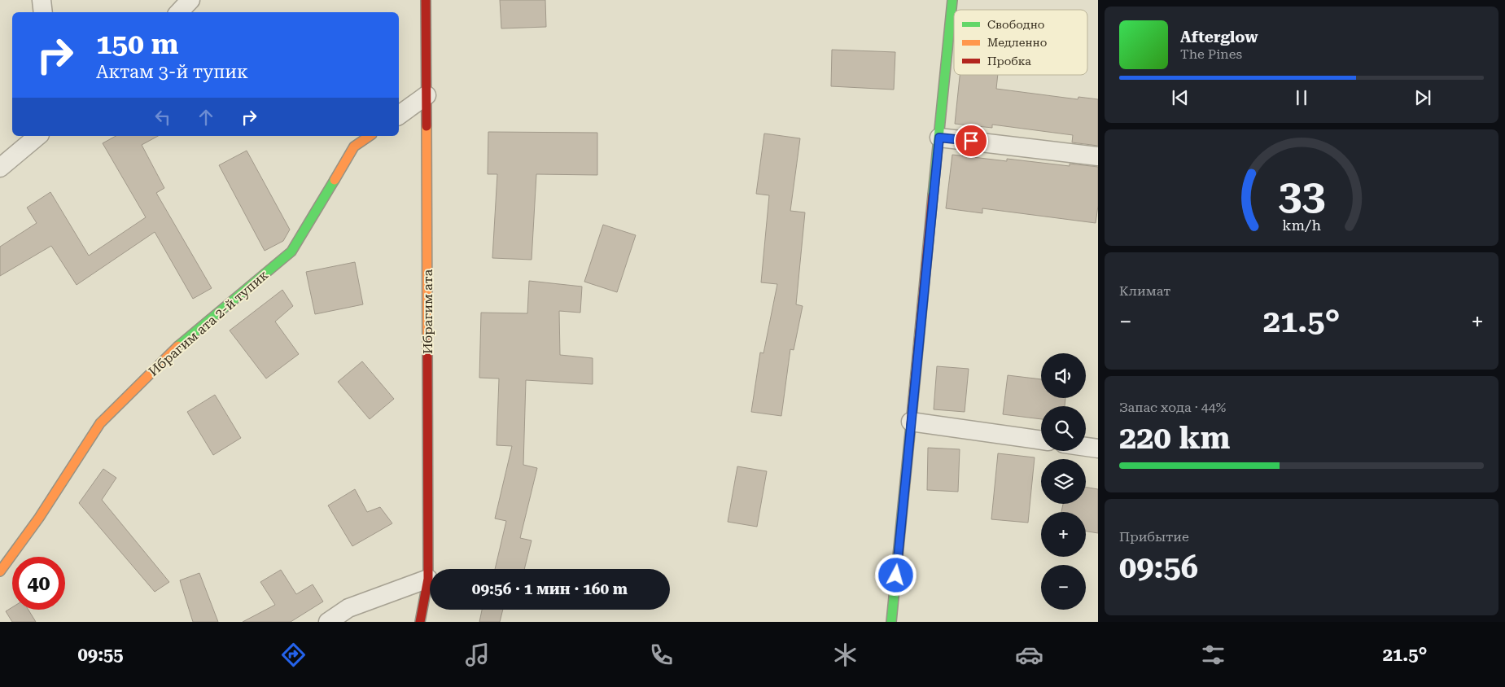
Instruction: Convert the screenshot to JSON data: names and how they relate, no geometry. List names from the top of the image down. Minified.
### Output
{"streets":{"street":["Ибрагим ата","Ибрагим ата 2-й тупик"]},"legend":["Свободно","Медленно","Пробка"],"page":{"turn":["150 m","Актам 3-й тупик"],"song":["Afterglow","The Pines"],"tile":["Климат",["Запас хода · 44%","220 km"],["Прибытие","09:56"]],"heat":["−","21.5°","+"],"map_buttons":["+","−"],"limit":"40","trip":"09:56 · 1 мин · 160 m","tabs":["09:55","21.5°"],"gauge":["33","km/h"]}}
